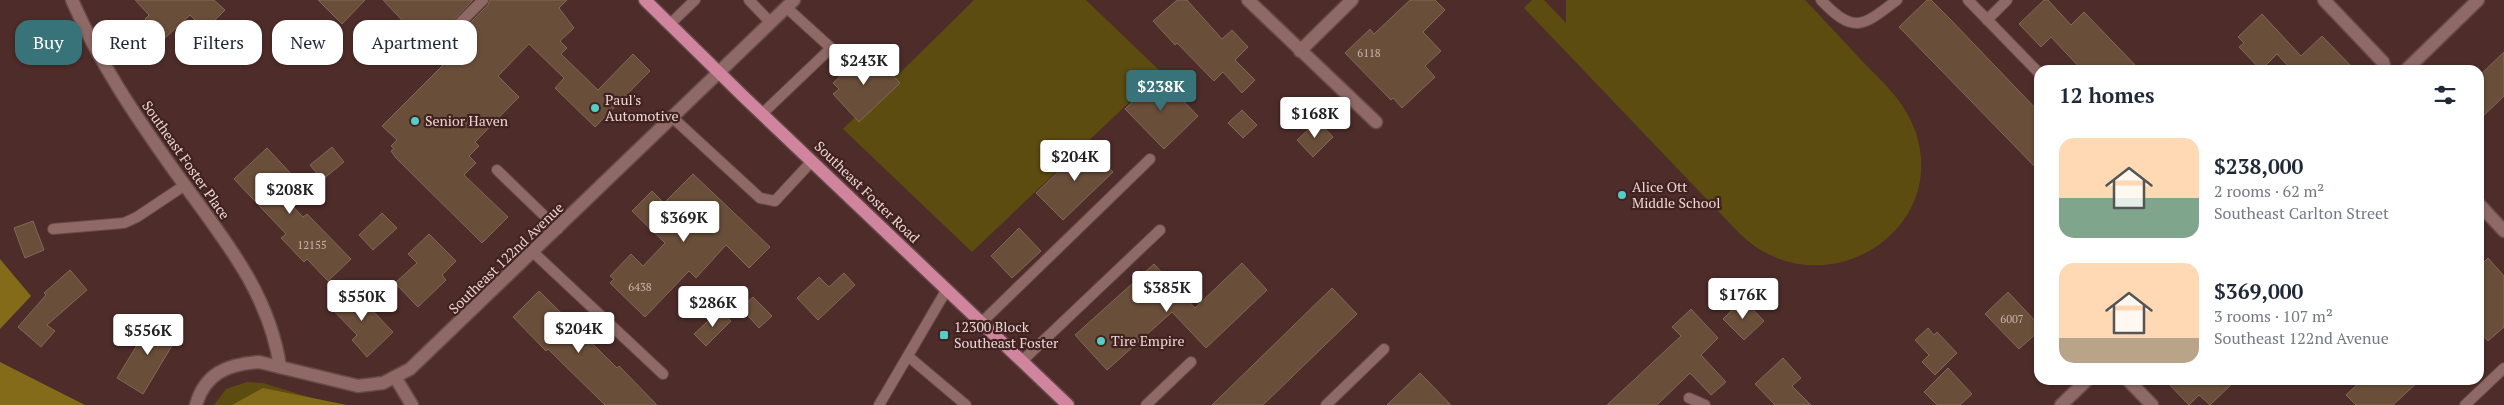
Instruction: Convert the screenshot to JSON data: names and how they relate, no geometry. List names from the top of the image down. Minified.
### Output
{"streets":{"main road":["Southeast Foster Road"],"street":["Southeast Foster Place","Southeast 122nd Avenue"]},"crossings":[["Southeast Foster Place","Southeast 122nd Avenue"],["Southeast Foster Road","Southeast 122nd Avenue"]],"places":{"other":["Paul's Automotive","Senior Haven","Alice Ott Middle School","Tire Empire"],"transit":["12300 Block Southeast Foster"]},"house_numbers":["6118","12155","6438","6007"],"page":{"chip":["Buy","Rent","Filters","New","Apartment"],"price":["$243K","$238K","$168K","$204K","$208K","$369K","$385K","$176K","$550K","$286K","$204K","$556K"],"heading":"12 homes","list":[{"name":"$238,000","note":"2 rooms · 62 m² · Southeast Carlton Street"},{"name":"$369,000","note":"3 rooms · 107 m² · Southeast 122nd Avenue"}]}}
